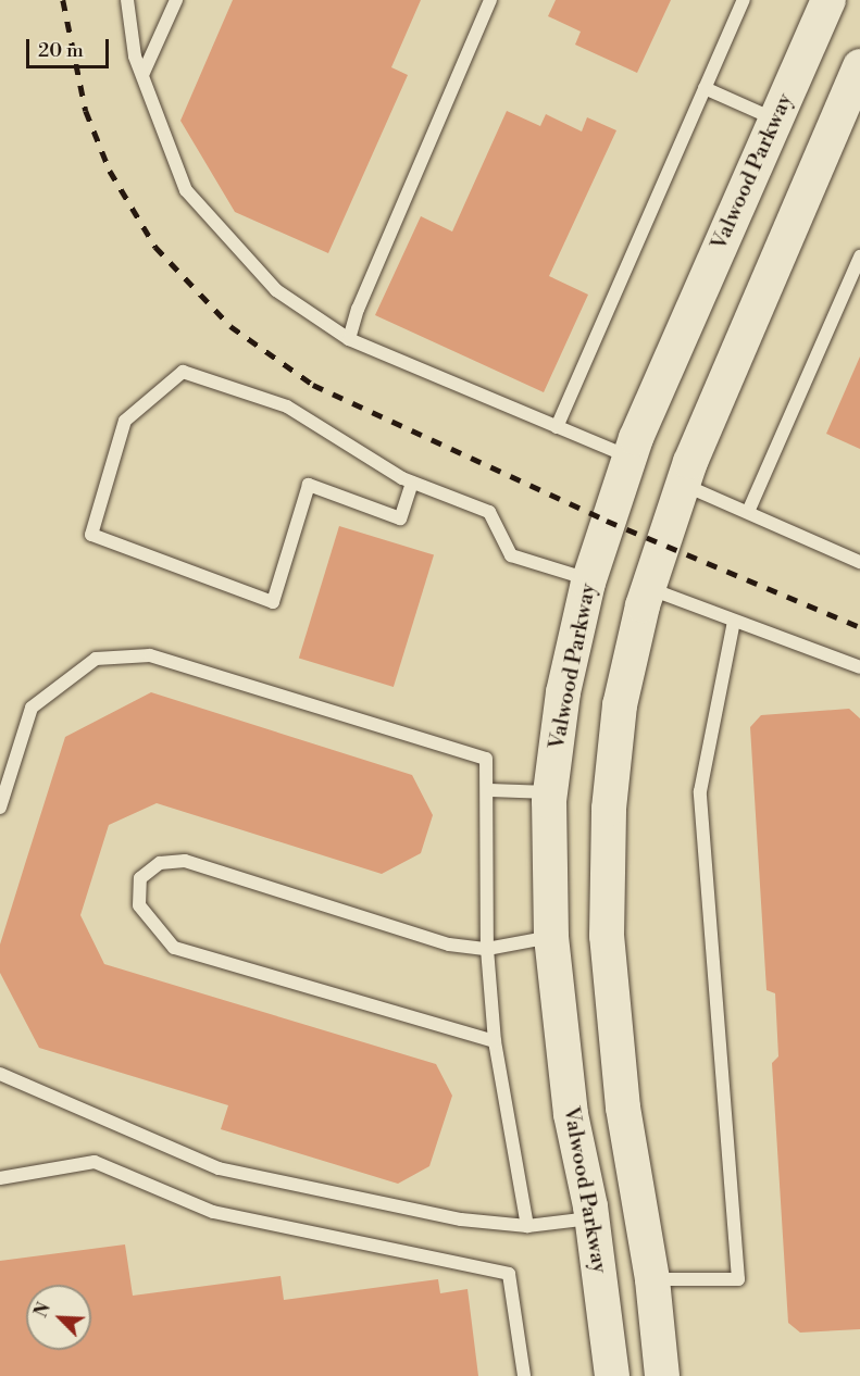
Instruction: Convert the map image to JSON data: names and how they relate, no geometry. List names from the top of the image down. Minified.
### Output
{"streets":{"main road":["Valwood Parkway"]},"scale_bar":"20 m","north":"top left"}
